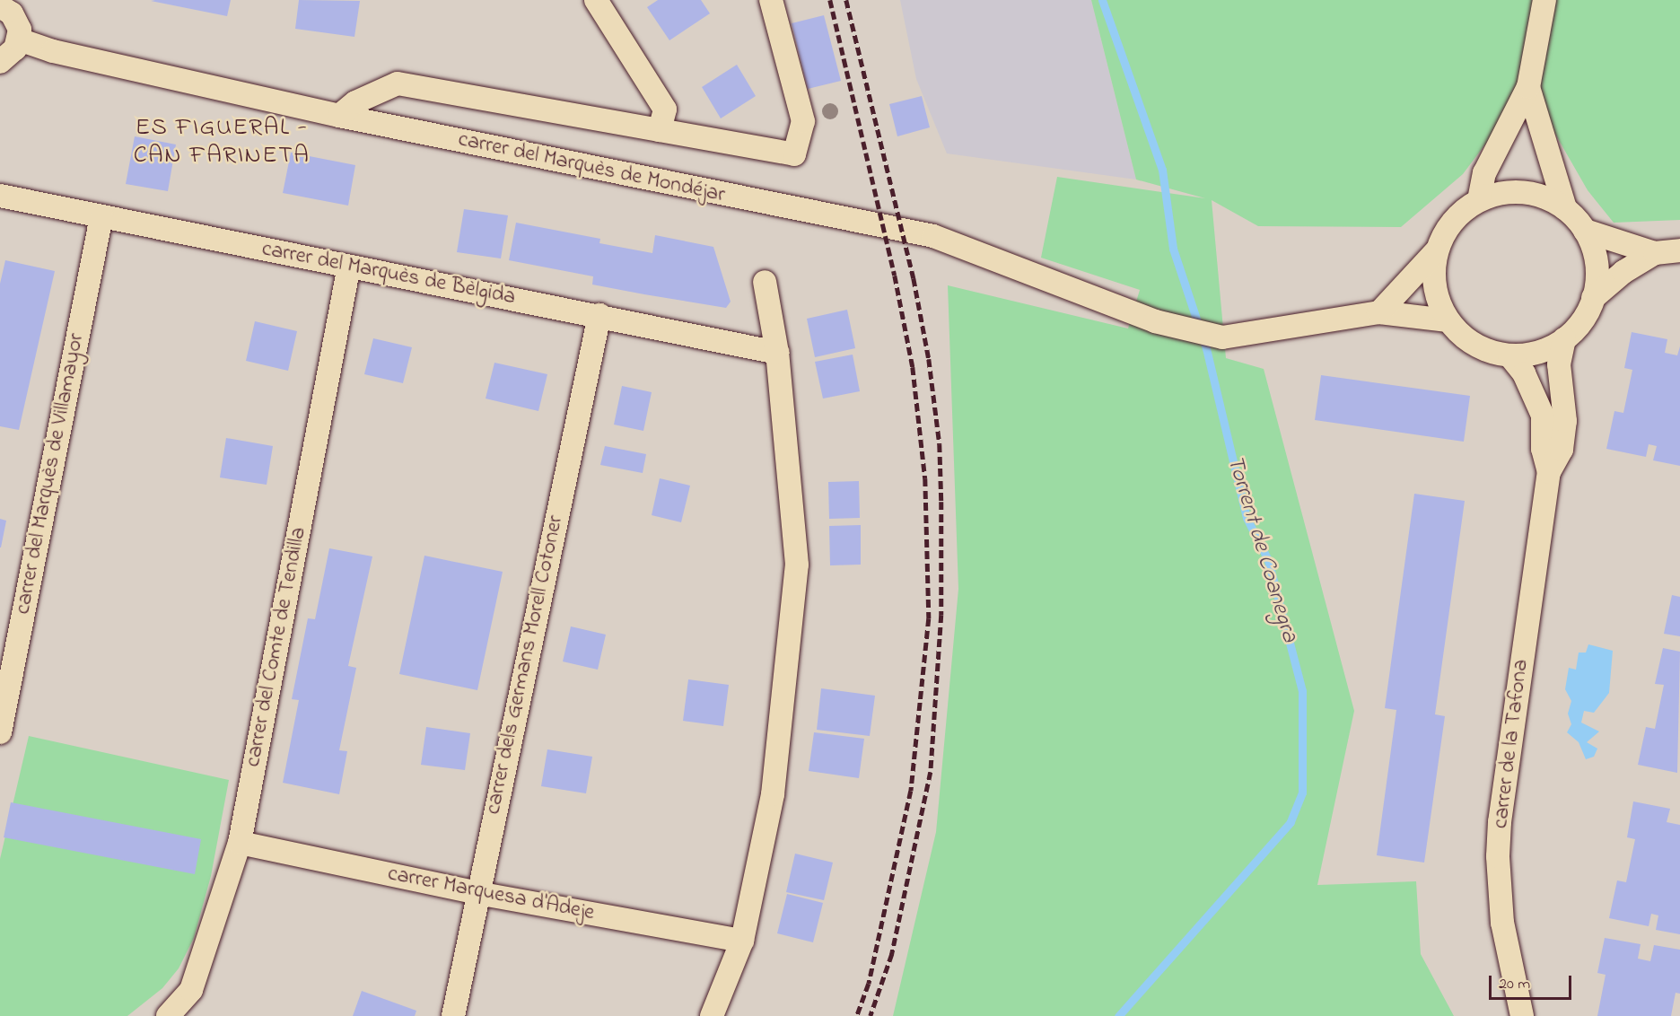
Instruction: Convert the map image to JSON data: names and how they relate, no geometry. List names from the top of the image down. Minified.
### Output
{"streets":{"street":["carrer del Marquès de Mondéjar","carrer del Marquès de Bèlgida","carrer del Marquès de Villamayor","carrer del Comte de Tendilla","carrer dels Germans Morell Cotoner","carrer de la Tafona","carrer Marquesa d'Adeje"]},"crossings":[["carrer del Marquès de Bèlgida","carrer del Marquès de Villamayor"],["carrer del Marquès de Bèlgida","carrer del Comte de Tendilla"],["carrer del Marquès de Bèlgida","carrer dels Germans Morell Cotoner"],["carrer del Comte de Tendilla","carrer Marquesa d'Adeje"],["carrer dels Germans Morell Cotoner","carrer Marquesa d'Adeje"]],"districts":["ES FIGUERAL - CAN FARINETA"],"water":["Torrent de Coanegra"],"scale_bar":"20 m"}
